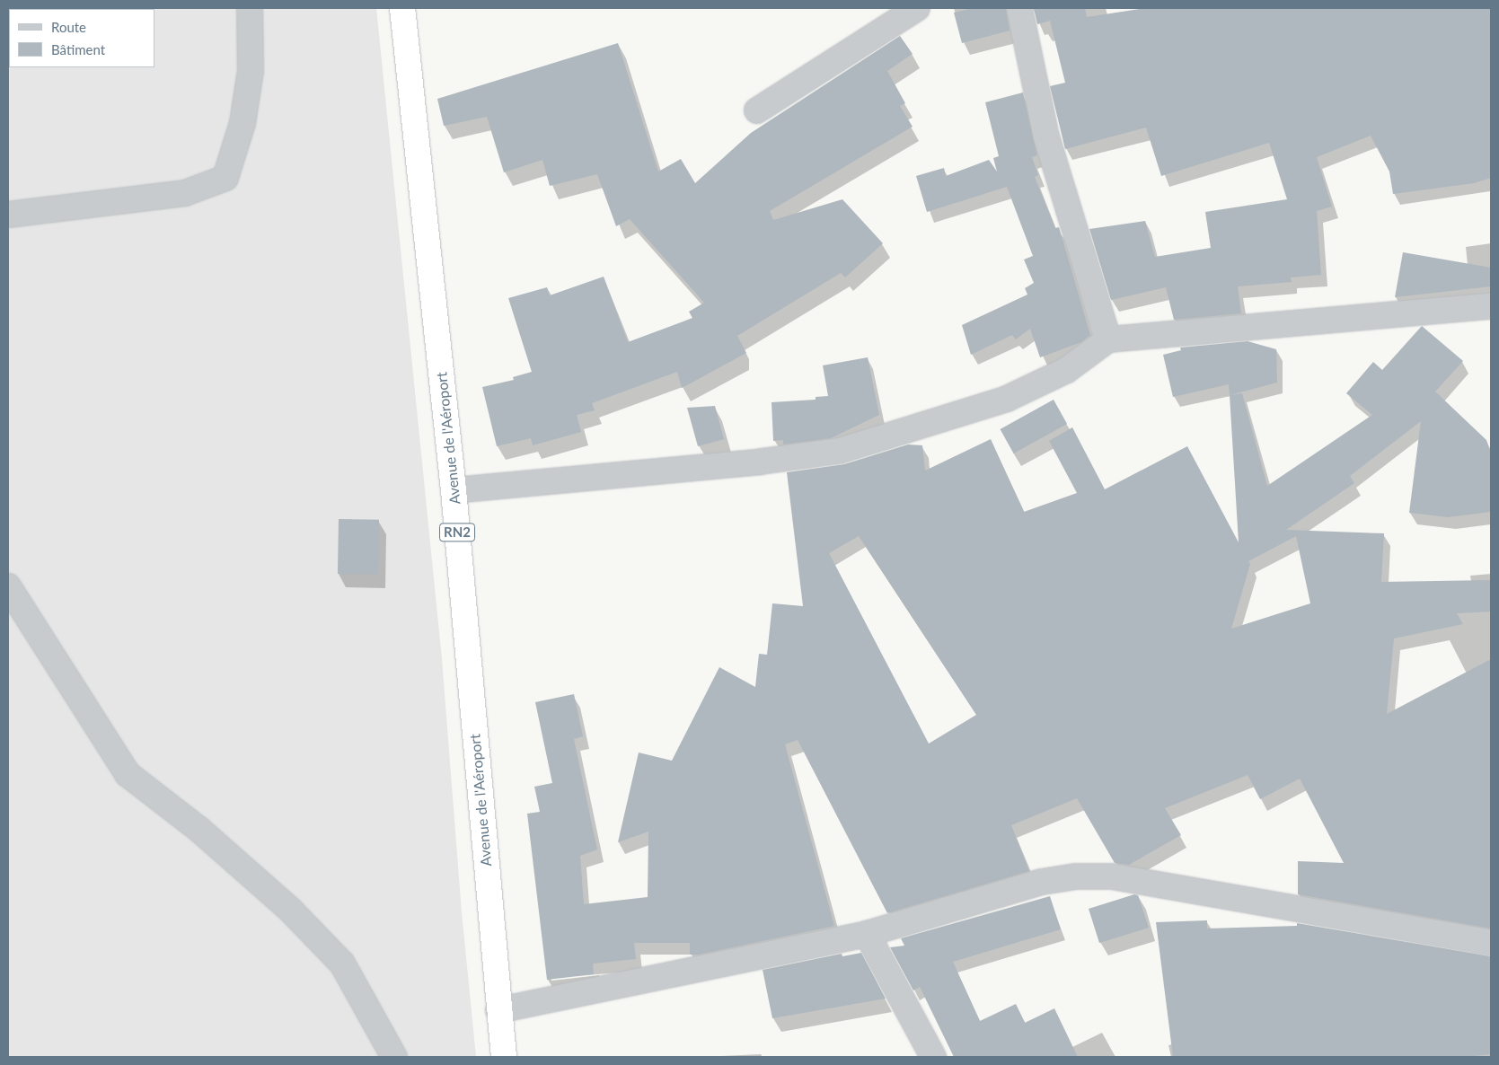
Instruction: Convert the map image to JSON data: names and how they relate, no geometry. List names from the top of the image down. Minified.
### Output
{"streets":{"highway":["Avenue de l'Aéroport","RN2"]},"legend":["Route","Bâtiment"]}
